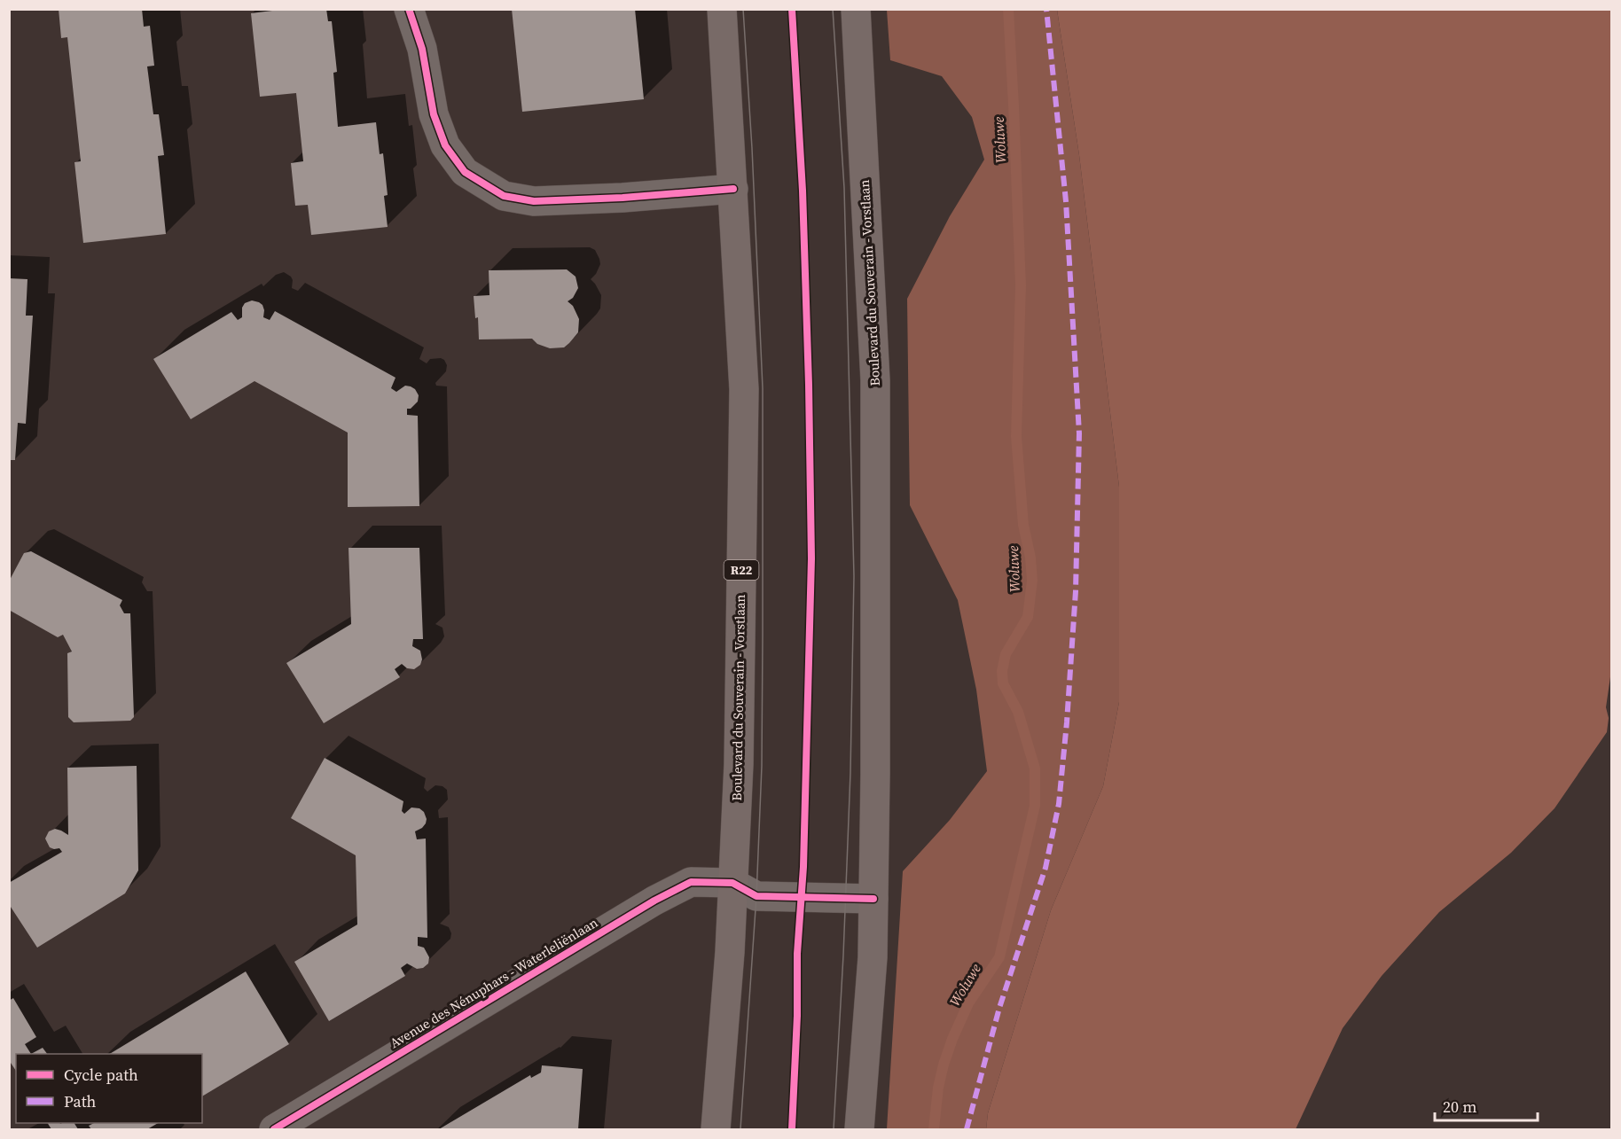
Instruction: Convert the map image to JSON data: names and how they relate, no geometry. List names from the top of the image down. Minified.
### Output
{"streets":{"main road":["Boulevard du Souverain - Vorstlaan","R22"],"street":["Avenue des Nénuphars - Waterleliënlaan"]},"crossings":[["Boulevard du Souverain - Vorstlaan","Avenue des Nénuphars - Waterleliënlaan"]],"water":["Woluwe"],"legend":["Cycle path","Path"],"scale_bar":"20 m"}
